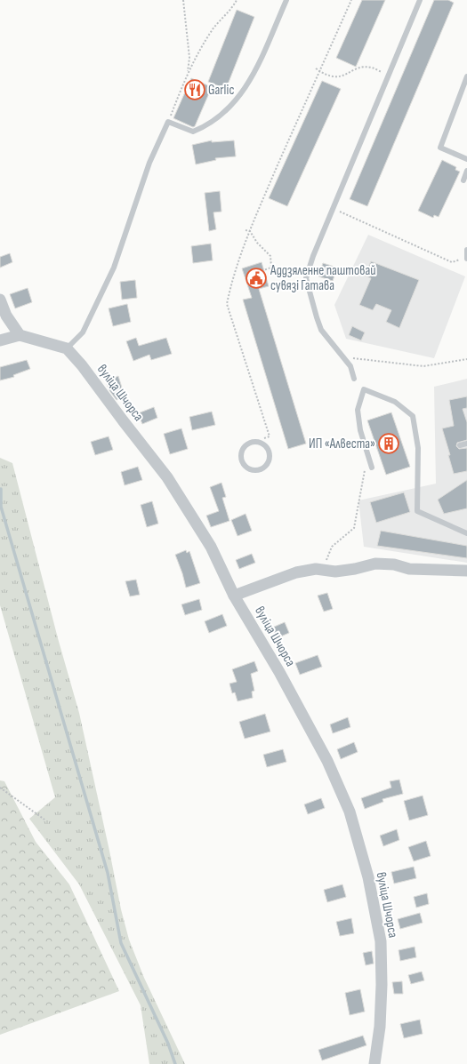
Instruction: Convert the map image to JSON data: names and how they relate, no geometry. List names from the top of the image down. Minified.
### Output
{"streets":{"street":["вуліца Шчорса"]},"places":{"restaurant":["Garlic"],"public building":["Аддзяленне паштовай сувязі Гатава"],"building":["ИП «Алвеста»"]}}
